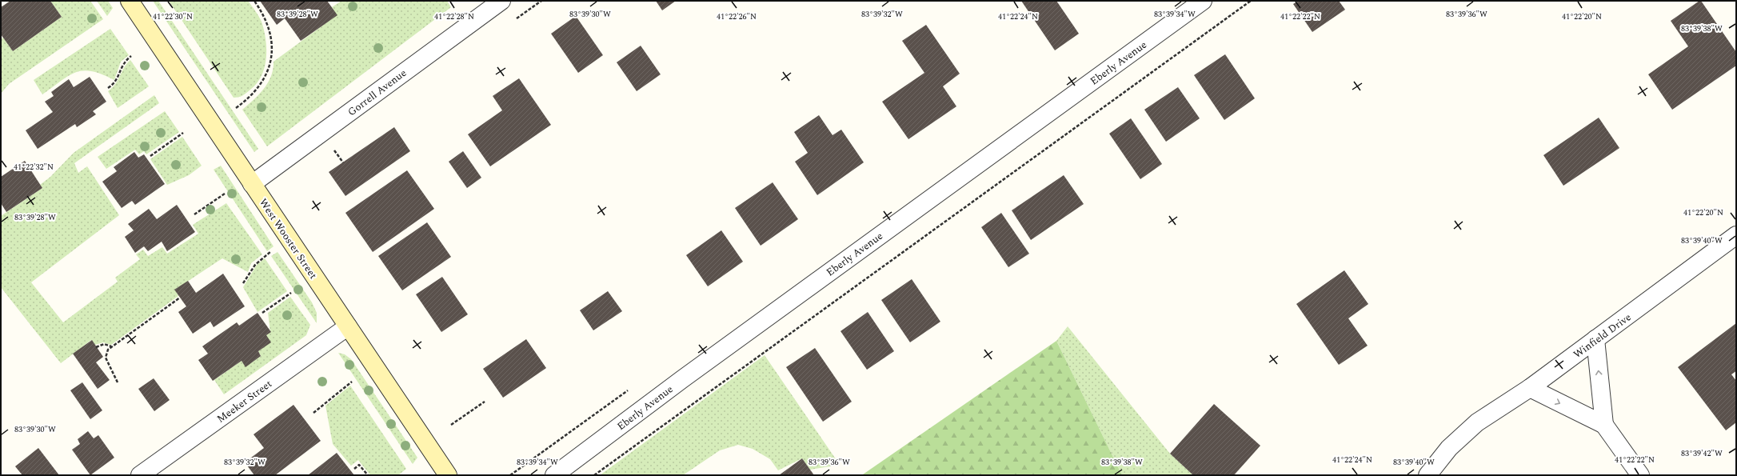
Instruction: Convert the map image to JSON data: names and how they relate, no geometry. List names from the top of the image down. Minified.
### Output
{"streets":{"main road":["West Wooster Street"],"street":["Eberly Avenue","Gorrell Avenue","Winfield Drive","Meeker Street"]},"crossings":[["Gorrell Avenue","West Wooster Street"],["West Wooster Street","Meeker Street"]],"coordinates":["83°39'28\"W","83°39'30\"W","83°39'32\"W","83°39'34\"W","83°39'36\"W","41°22'30\"N","41°22'28\"N","41°22'26\"N","41°22'24\"N","41°22'22\"N","41°22'20\"N","83°39'38\"W","41°22'32\"N","83°39'40\"W","83°39'42\"W"]}
